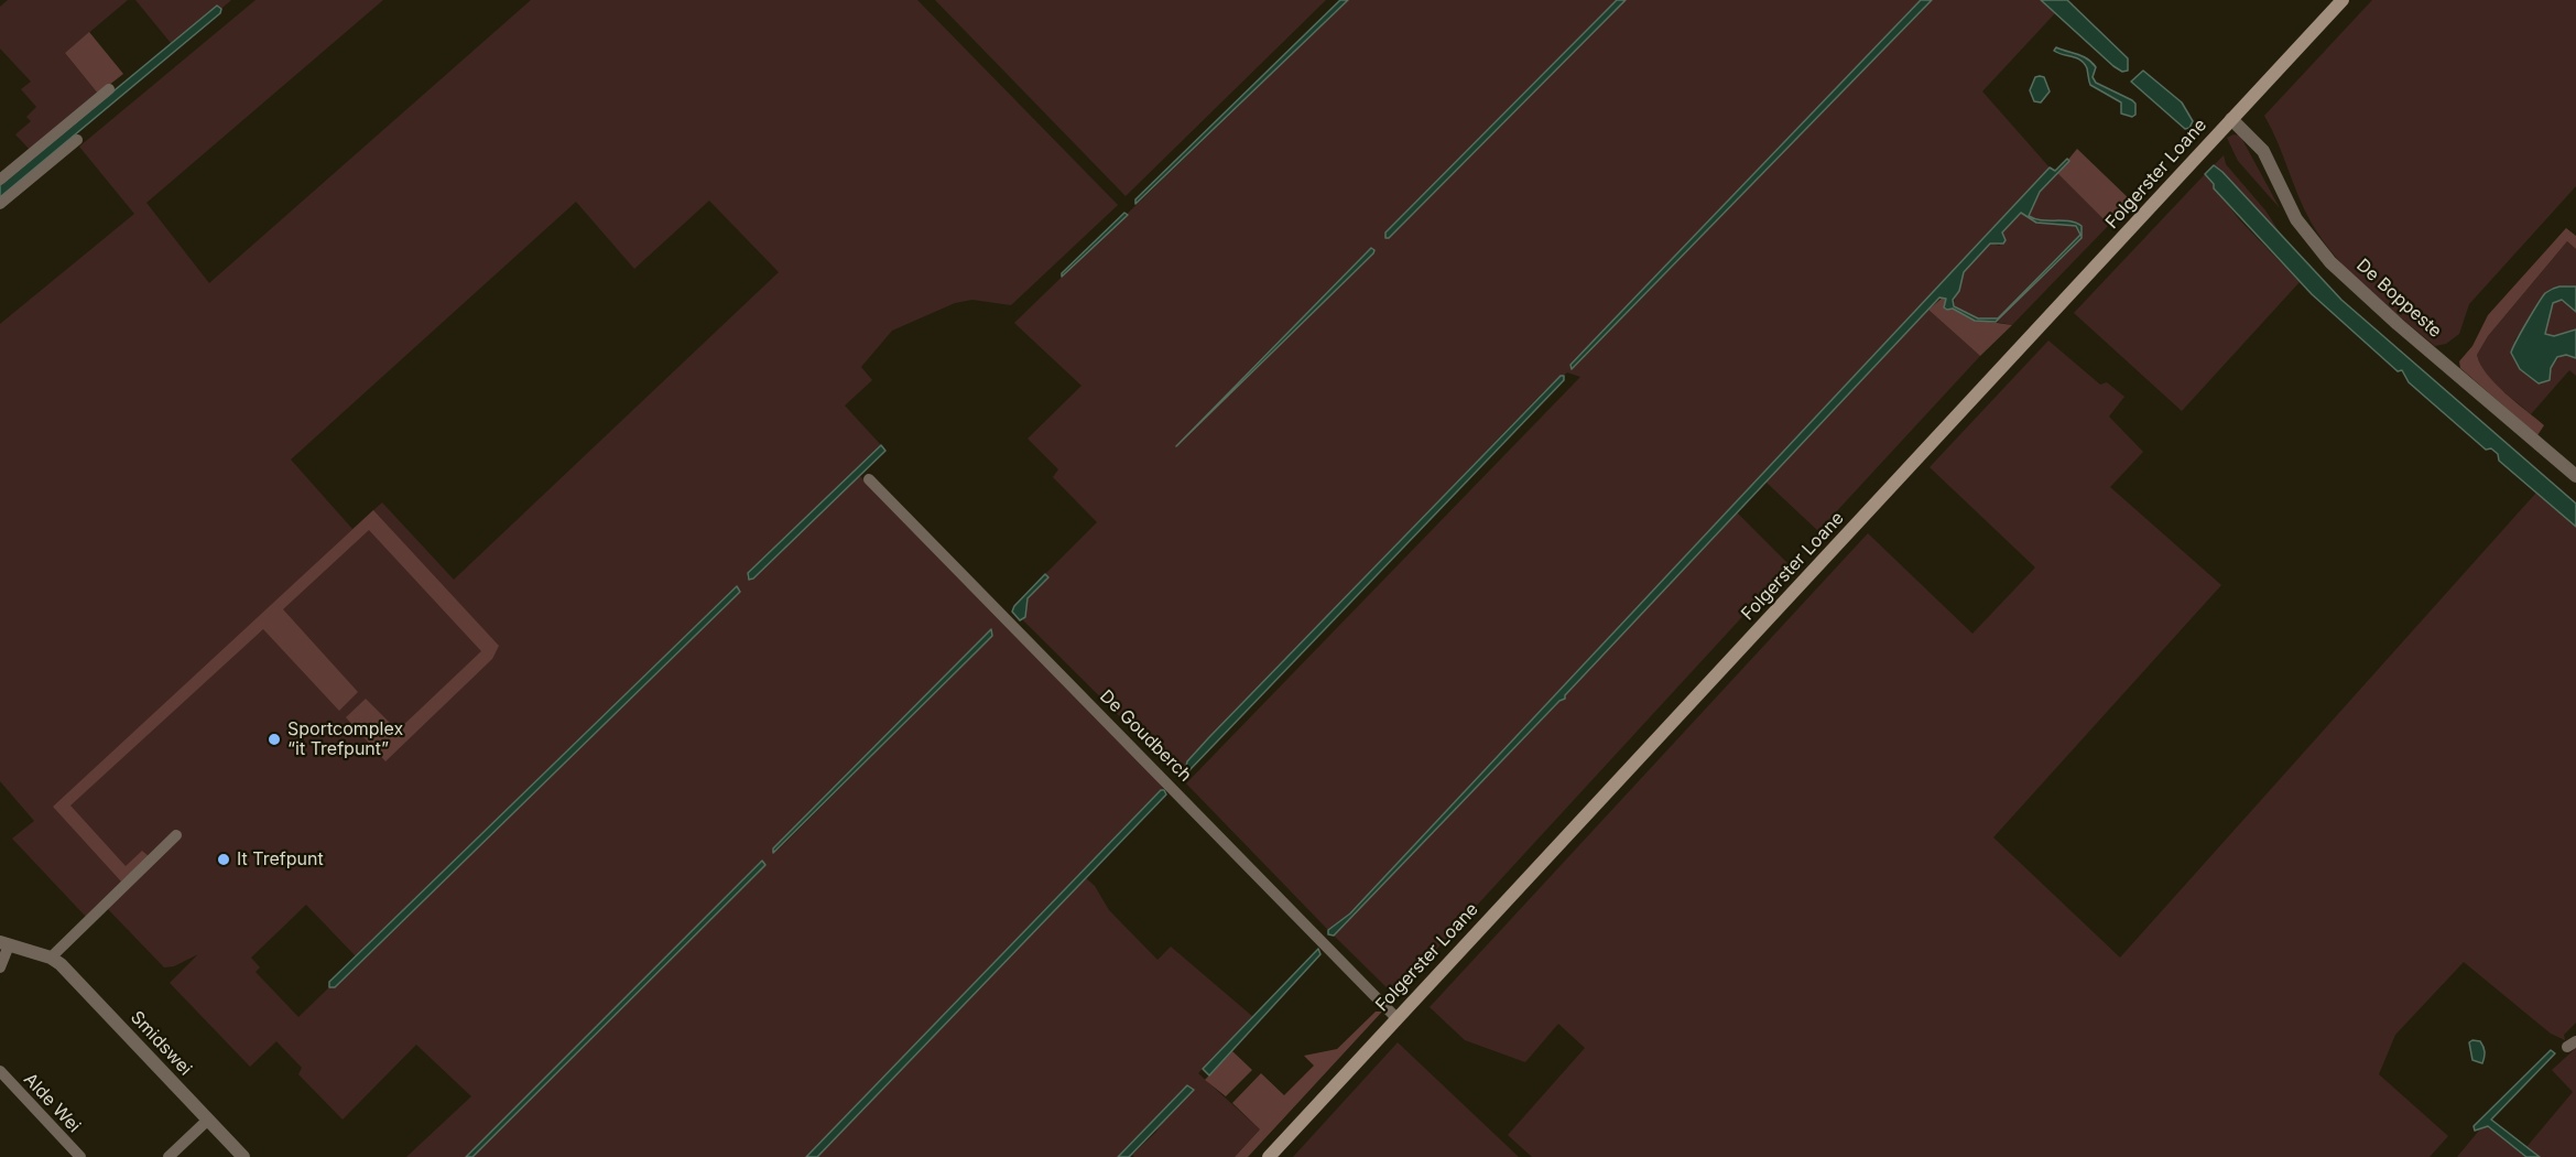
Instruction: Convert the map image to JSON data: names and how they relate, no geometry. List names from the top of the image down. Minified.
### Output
{"streets":{"main road":["Folgerster Loane"],"street":["De Boppeste","De Goudberch","Smidswei","Alde Wei"]},"crossings":[["Folgerster Loane","De Boppeste"],["Folgerster Loane","De Goudberch"]],"places":["Sportcomplex “it Trefpunt”","It Trefpunt"]}
